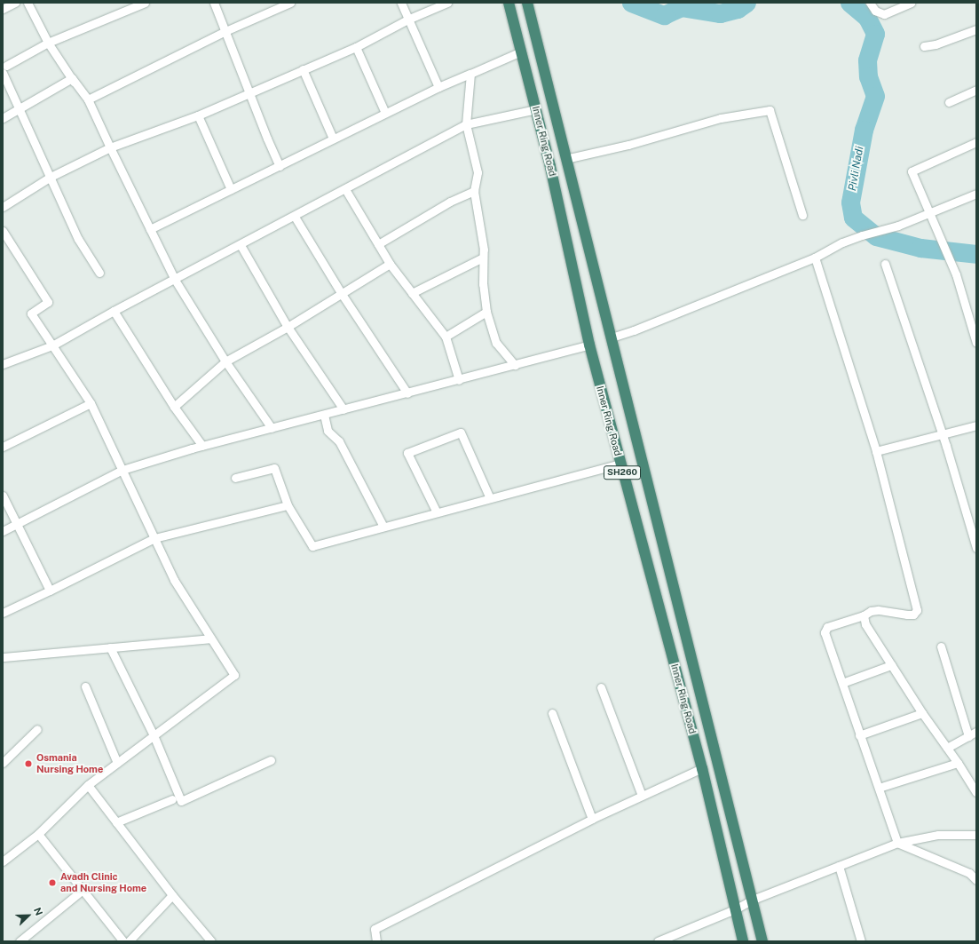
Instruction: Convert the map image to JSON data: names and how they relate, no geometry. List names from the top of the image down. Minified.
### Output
{"streets":{"highway":["Inner Ring Road","SH260"]},"water":["Pivli Nadi"],"places":["Osmania Nursing Home","Avadh Clinic and Nursing Home"],"north":"top right"}
